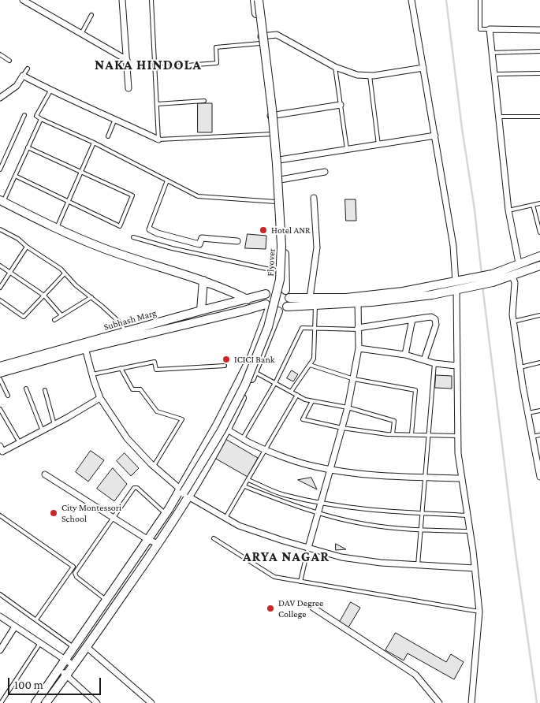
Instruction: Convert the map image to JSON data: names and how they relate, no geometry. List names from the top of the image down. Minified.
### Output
{"streets":{"main road":["Flyover","Subhash Marg"]},"districts":["NAKA HINDOLA","ARYA NAGAR"],"places":["Hotel ANR","ICICI Bank","City Montessori School","DAV Degree College"],"scale_bar":"100 m"}
